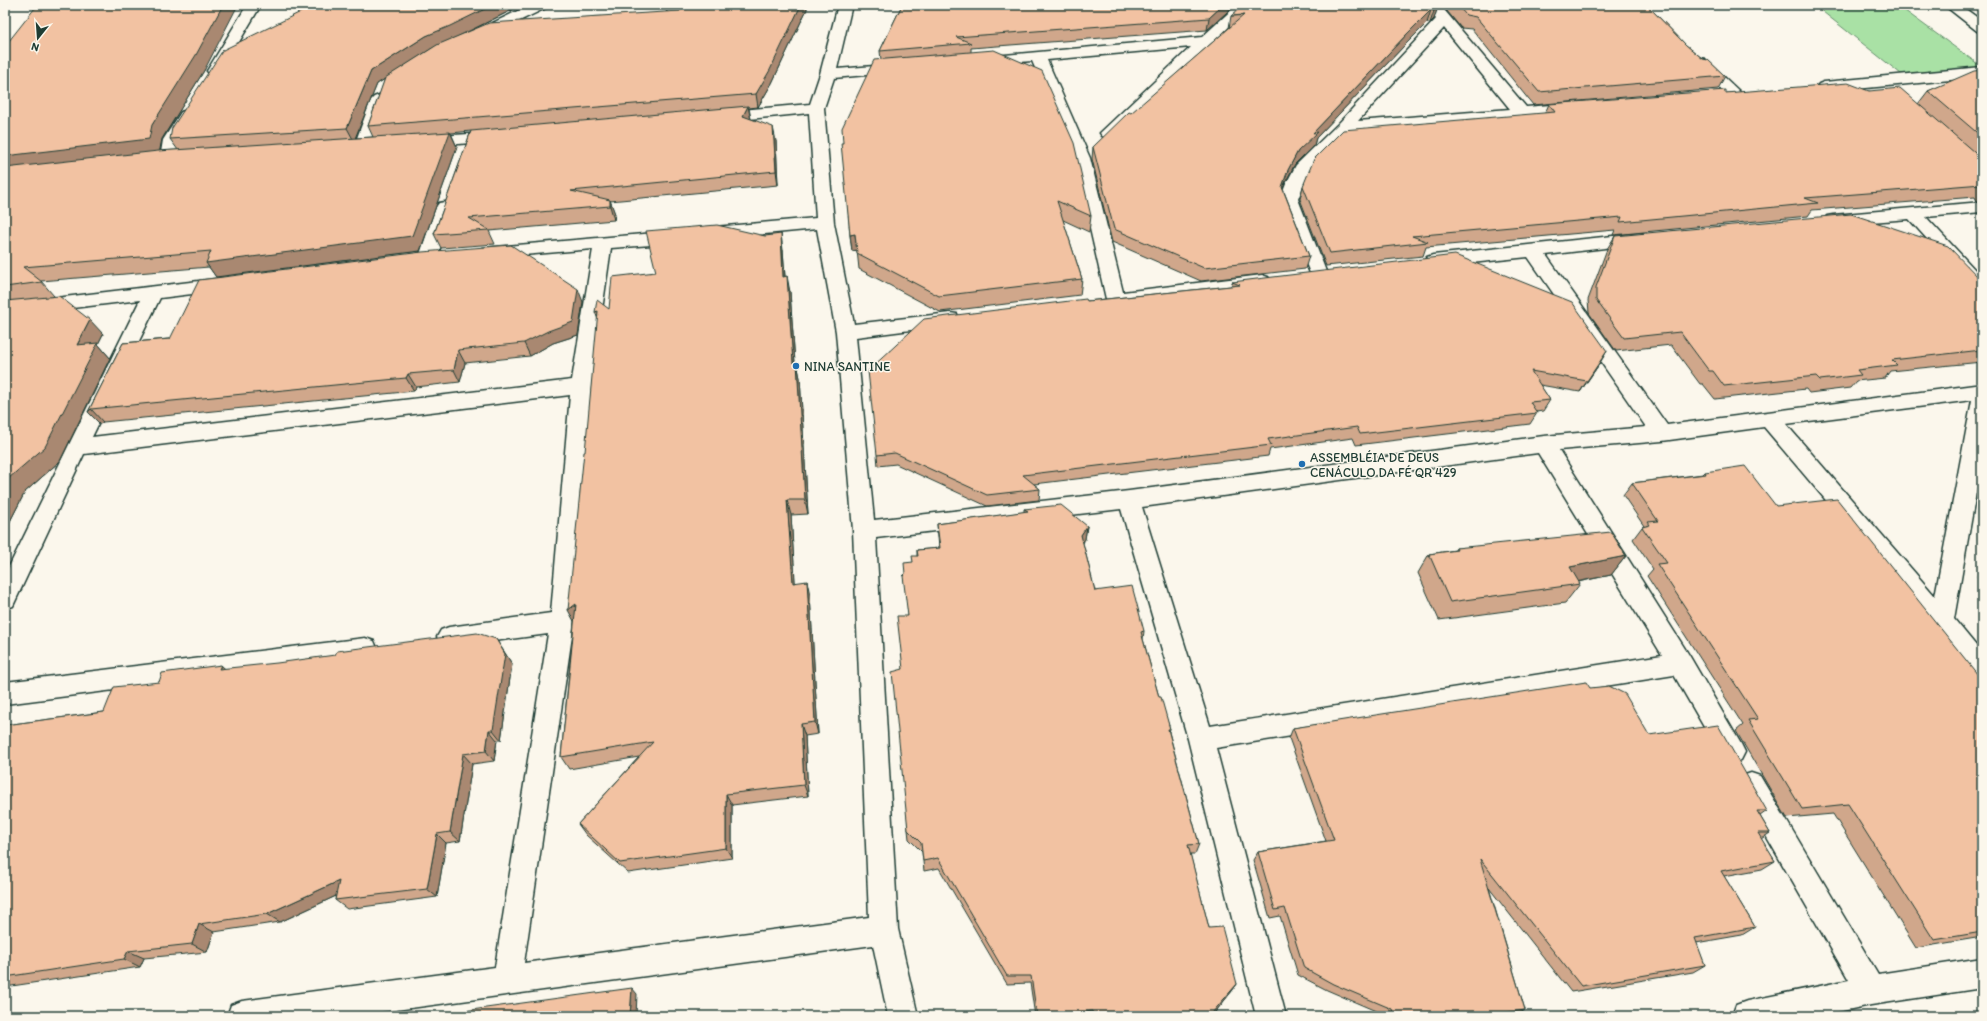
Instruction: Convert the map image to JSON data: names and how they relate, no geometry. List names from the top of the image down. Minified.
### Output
{"places":["NINA SANTINE","ASSEMBLÉIA DE DEUS CENÁCULO DA FÉ QR 429"],"north":"bottom"}
